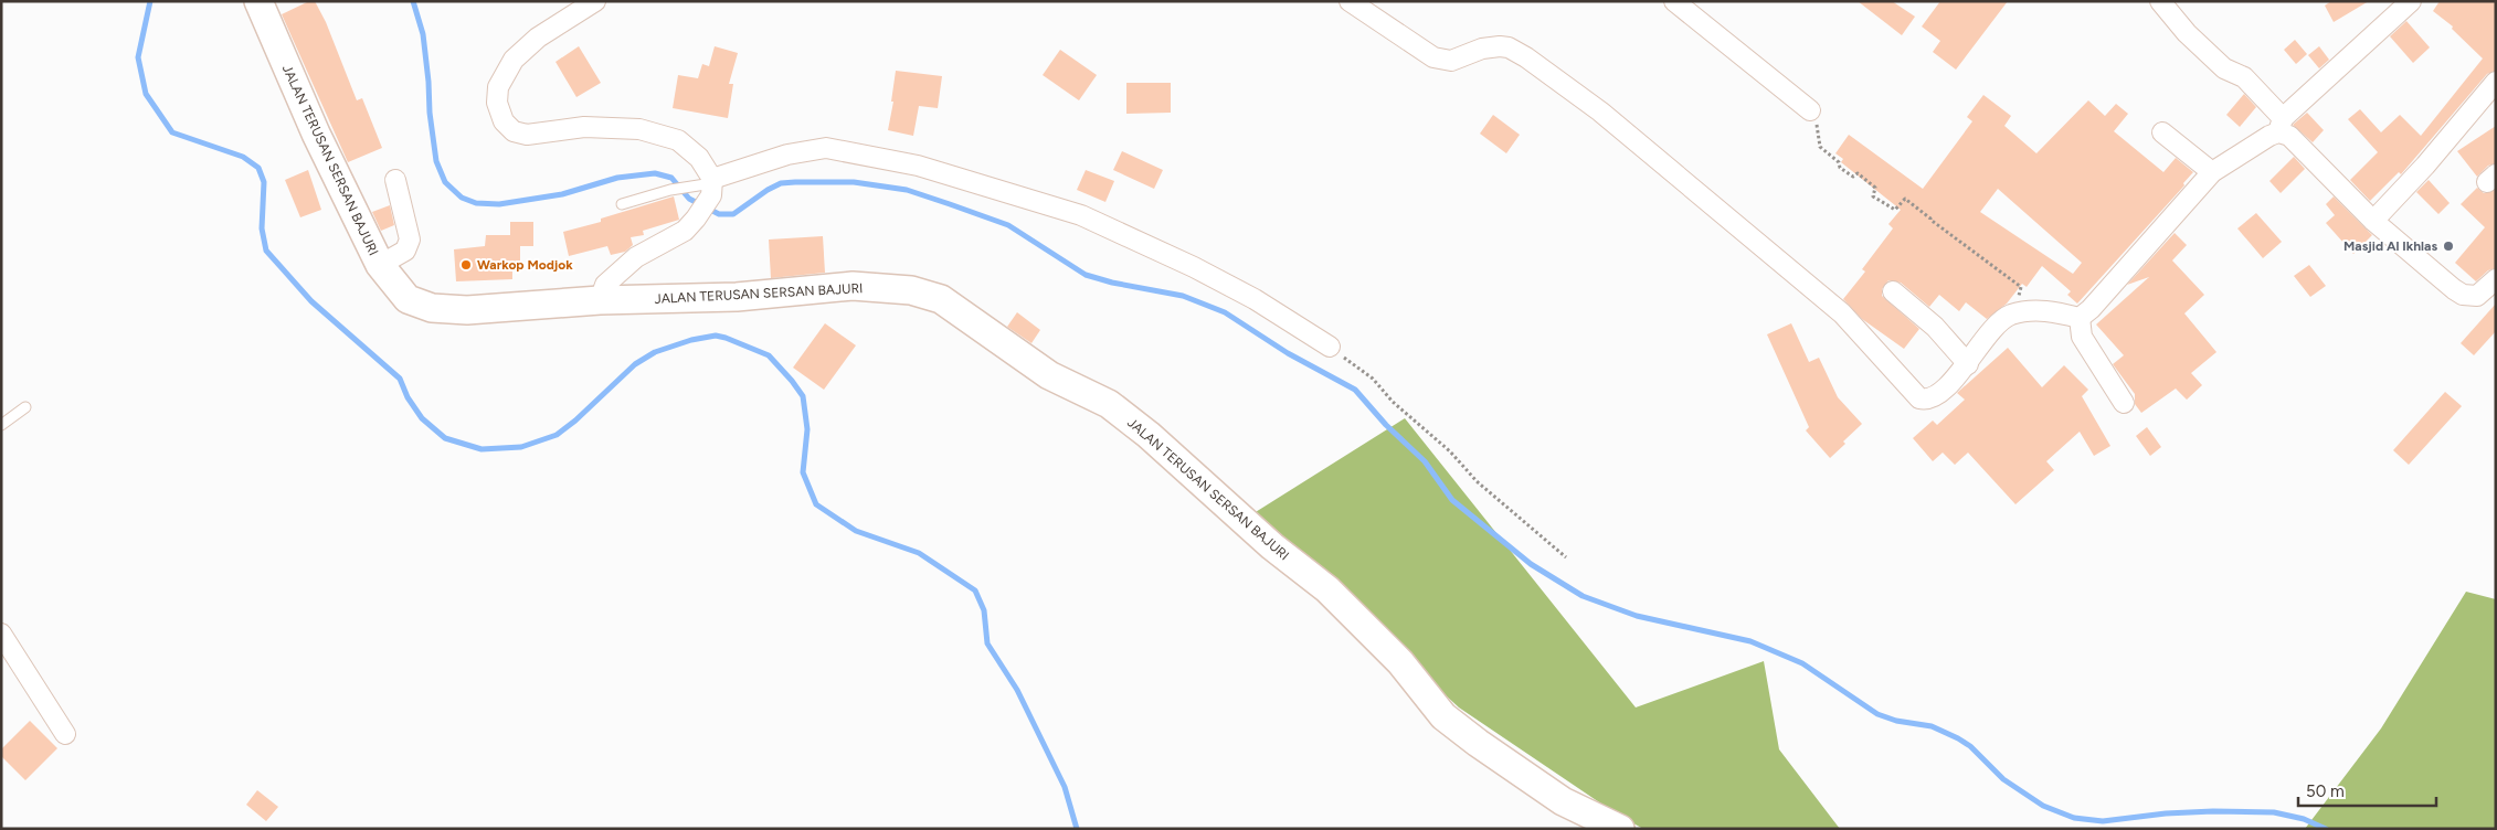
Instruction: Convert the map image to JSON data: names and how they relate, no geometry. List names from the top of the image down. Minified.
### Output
{"streets":{"main road":["JALAN TERUSAN SERSAN BAJURI"]},"places":["Masjid Al Ikhlas","Warkop Modjok"],"scale_bar":"50 m"}
